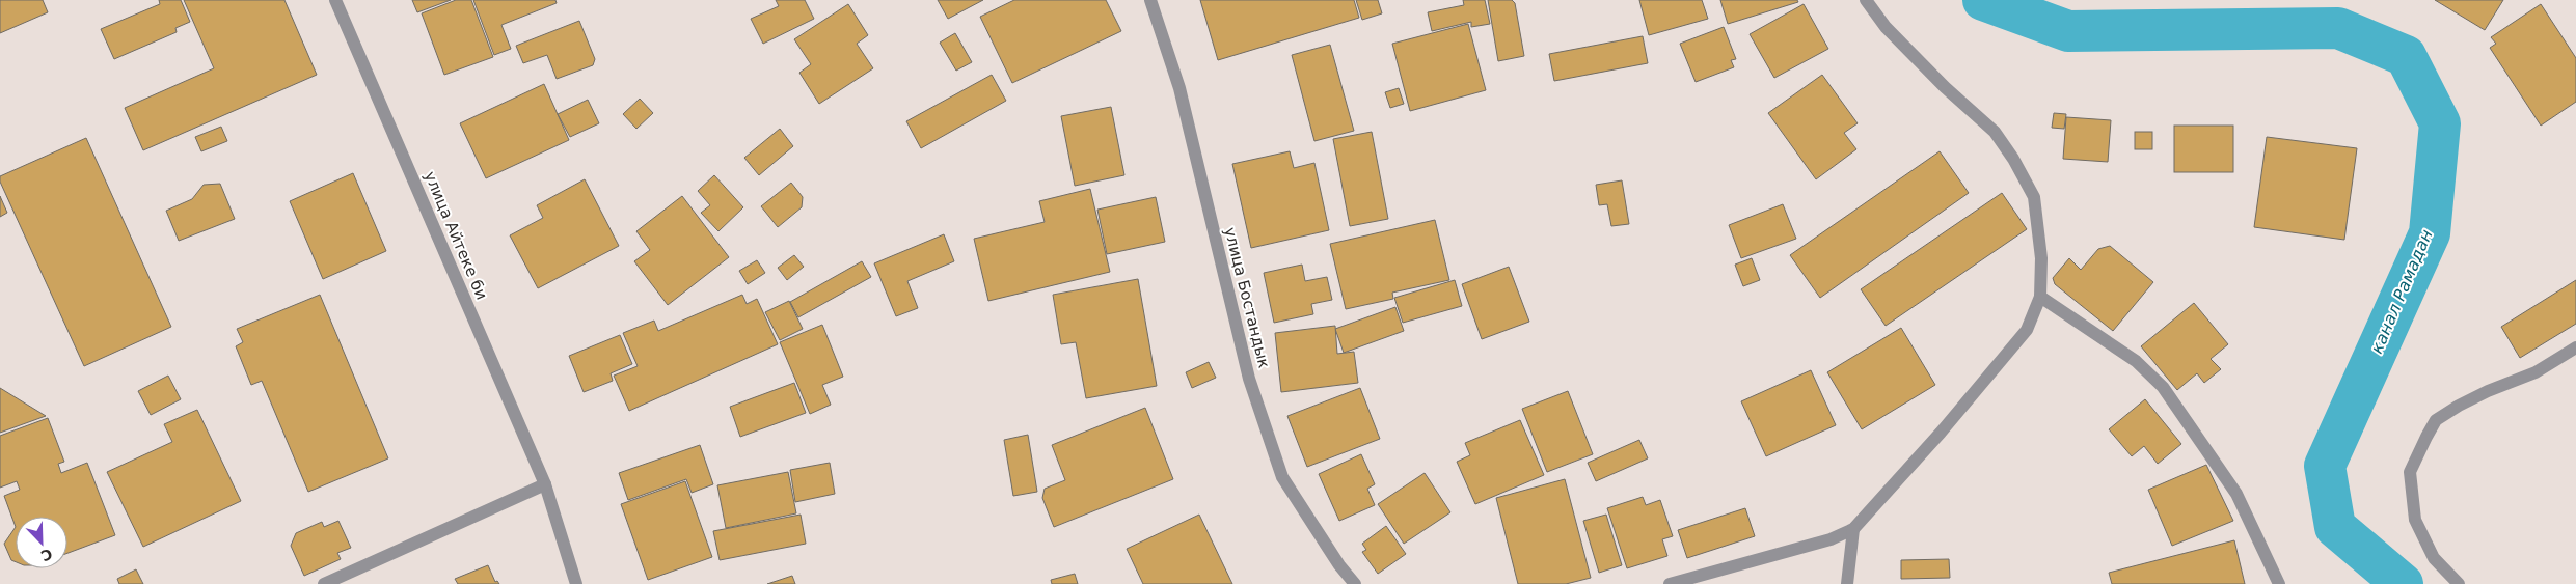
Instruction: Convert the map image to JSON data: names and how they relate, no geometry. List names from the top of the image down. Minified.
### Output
{"streets":{"street":["улица Айтеке би","улица Бостандык"]},"water":["канал Рамадан"],"north":"bottom right"}
